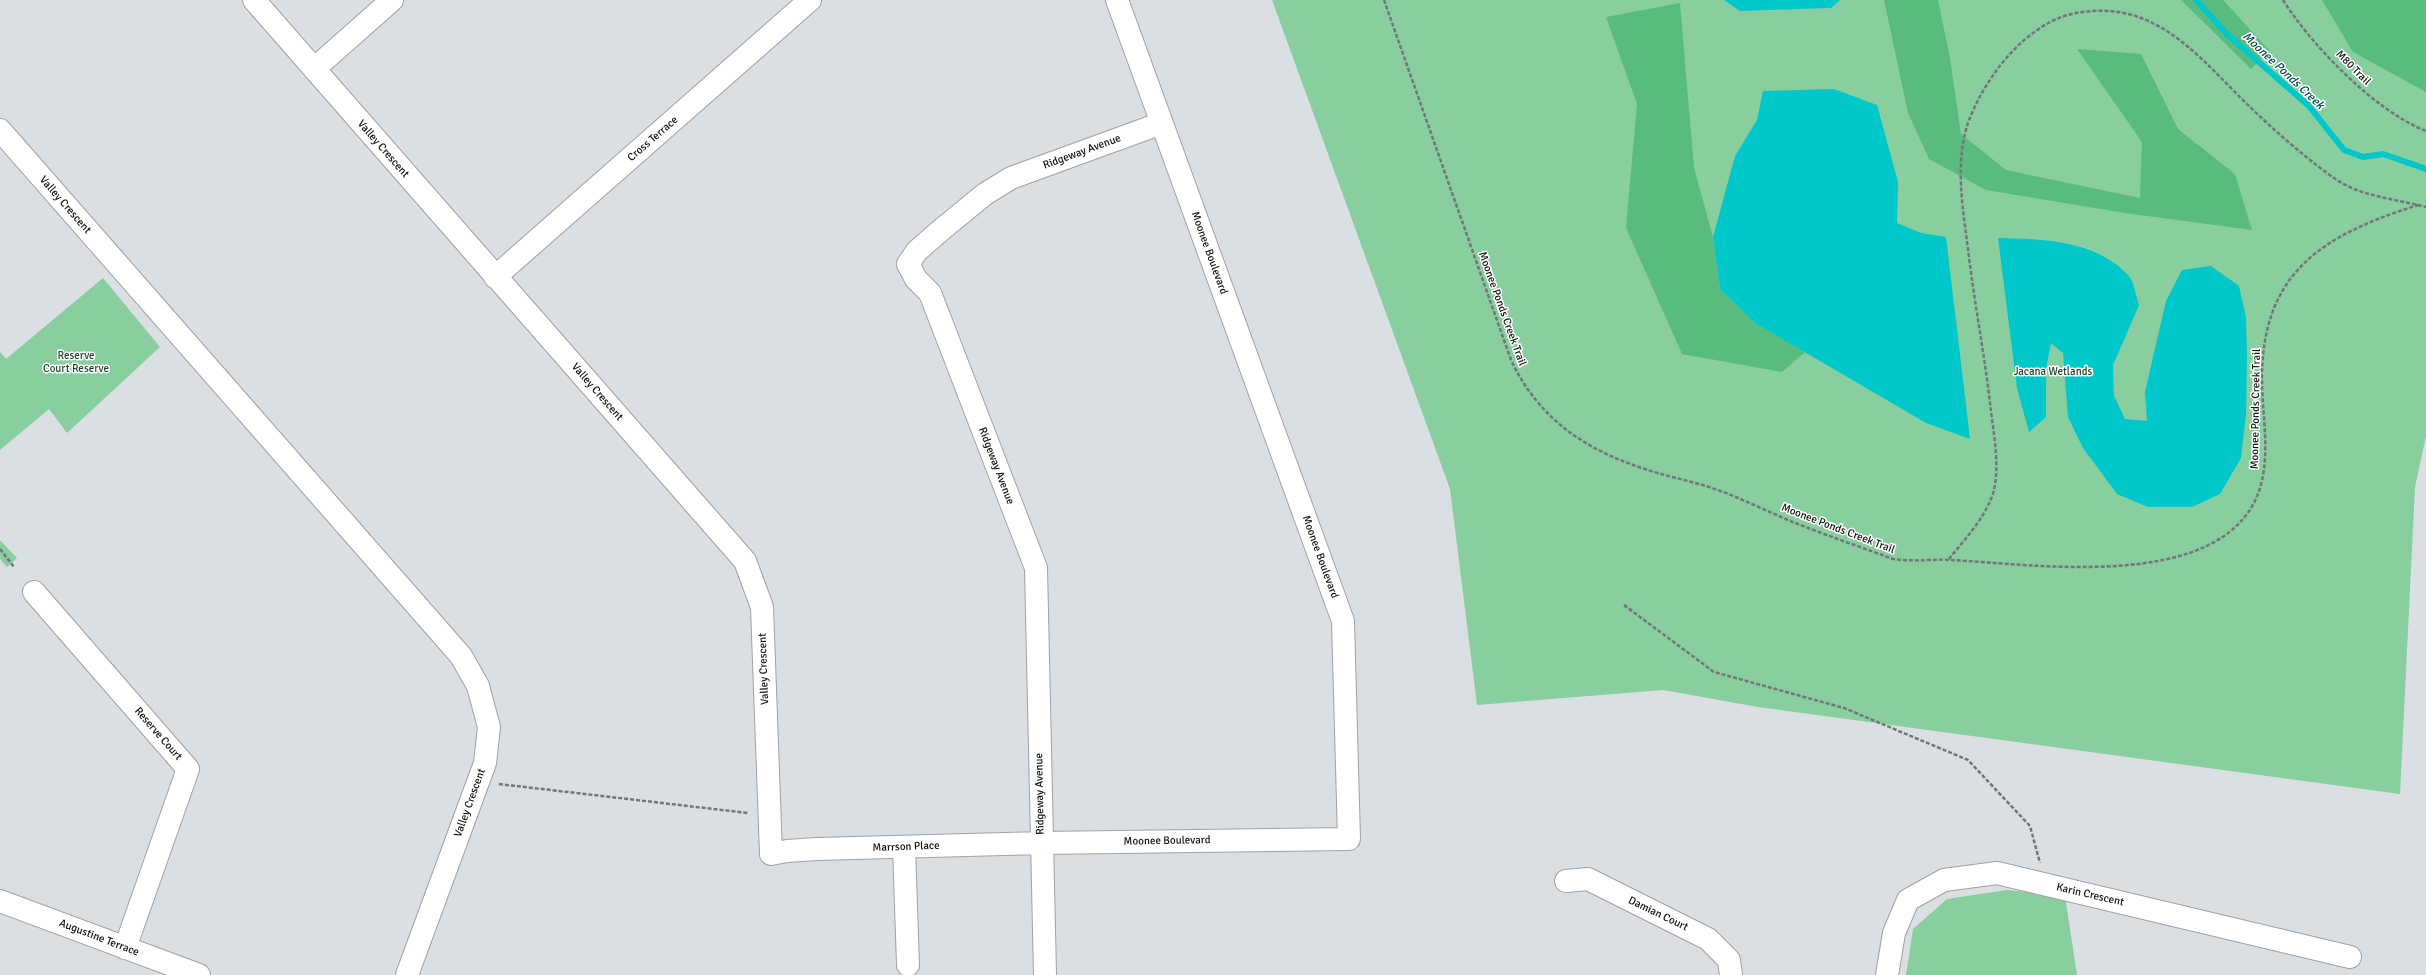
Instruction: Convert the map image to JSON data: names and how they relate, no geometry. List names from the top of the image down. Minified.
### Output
{"streets":{"street":["Cross Terrace","Valley Crescent","Ridgeway Avenue","Moonee Boulevard","Reserve Court","Marrson Place","Karin Crescent","Damian Court","Augustine Terrace"],"path":["M80 Trail","Moonee Ponds Creek Trail"]},"crossings":[["Cross Terrace","Valley Crescent"],["Valley Crescent","Marrson Place"],["Ridgeway Avenue","Moonee Boulevard"],["Ridgeway Avenue","Marrson Place"],["Moonee Boulevard","Marrson Place"],["Reserve Court","Augustine Terrace"]],"water":["Moonee Ponds Creek"],"parks":["Reserve Court Reserve","Jacana Wetlands"]}
